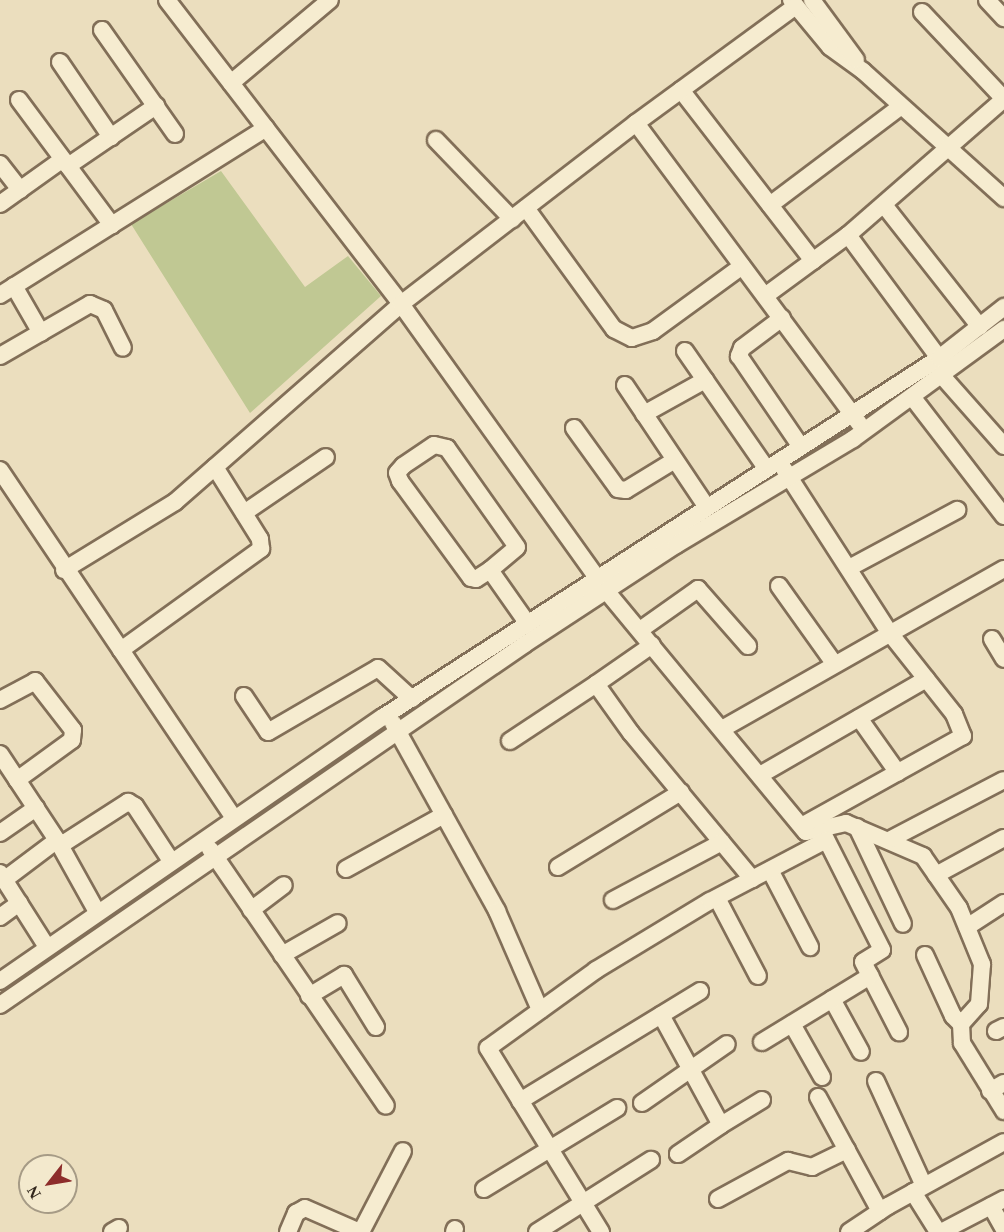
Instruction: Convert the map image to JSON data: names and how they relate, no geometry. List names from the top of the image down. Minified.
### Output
{"north":"bottom left"}
